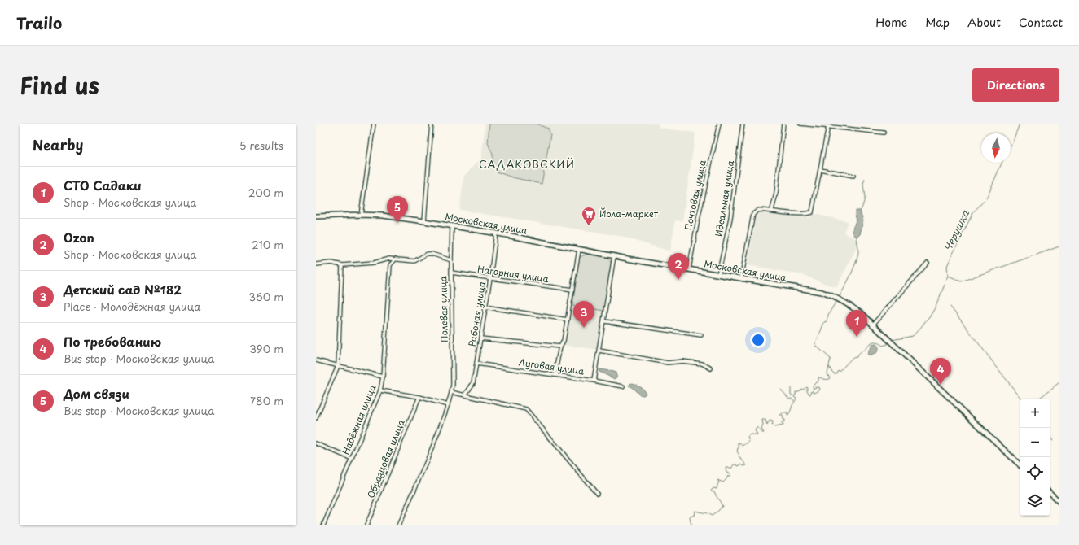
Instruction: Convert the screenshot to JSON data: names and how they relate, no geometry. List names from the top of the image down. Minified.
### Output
{"streets":{"main road":["Московская улица"],"street":["Почтовая улица","Идеальная улица","Нагорная улица","Полевая улица","Рабочая улица","Луговая улица","Надёжная улица","Образцовая улица"]},"crossings":[["Почтовая улица","Московская улица"],["Идеальная улица","Московская улица"],["Московская улица","Полевая улица"],["Московская улица","Рабочая улица"],["Нагорная улица","Полевая улица"],["Нагорная улица","Рабочая улица"],["Рабочая улица","Луговая улица"]],"districts":["САДАКОВСКИЙ"],"water":["Черушка"],"places":{"supermarket":["Йола-маркет"]},"north":"bottom","page":{"header":"Trailo","nav":["Home","Map","About","Contact"],"title":"Find us","buttons":"Directions","heading":["Nearby","5 results"],"list":[{"mark":"1","name":"СТО Садаки","note":"Shop · Московская улица","value":"200 m"},{"mark":"2","name":"Ozon","note":"Shop · Московская улица","value":"210 m"},{"mark":"3","name":"Детский сад №182","note":"Place · Молодёжная улица","value":"360 m"},{"mark":"4","name":"По требованию","note":"Bus stop · Московская улица","value":"390 m"},{"mark":"5","name":"Дом связи","note":"Bus stop · Московская улица","value":"780 m"}],"pins":["5","2","3","1","4"],"map_buttons":["+","−"]}}
